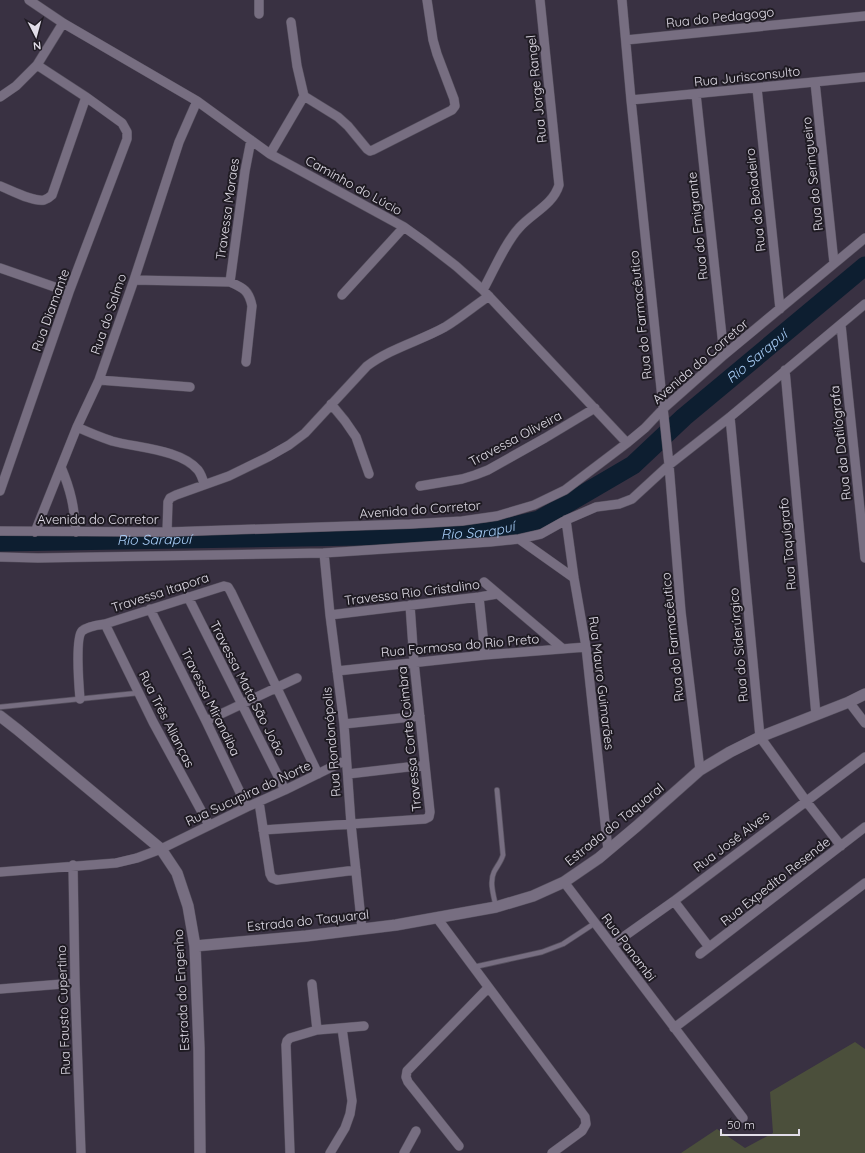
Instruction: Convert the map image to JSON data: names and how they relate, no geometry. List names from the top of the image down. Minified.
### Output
{"streets":{"street":["Rua do Pedagogo","Rua Jurisconsulto","Rua Jorge Rangel","Rua do Seringueiro","Caminho do Lúcio","Rua do Boiadeiro","Travessa Moraes","Rua do Emigrante","Rua Diamante","Rua do Salmo","Rua do Farmacêutico","Avenida do Corretor","Travessa Oliveira","Rua da Datilógrafa","Rua Taquígrafo","Travessa Itapora","Travessa Rio Cristalino","Rua Formosa do Rio Preto","Rua do Siderúrgico","Rua Mauro Guimarães","Travessa Mata São João","Travessa Mirandiba","Rua Três Alianças","Travessa Corte Coimbra","Rua Rondonópolis","Rua Sucupira do Norte","Estrada do Taquaral","Rua José Alves","Rua Expedito Resende","Rua Panambi","Estrada do Engenho","Rua Fausto Cupertino"]},"crossings":[["Rua do Pedagogo","Rua do Farmacêutico"],["Rua Jurisconsulto","Rua do Seringueiro"],["Rua Jurisconsulto","Rua do Boiadeiro"],["Rua Jurisconsulto","Rua do Emigrante"],["Rua Jurisconsulto","Rua do Farmacêutico"],["Rua Jorge Rangel","Caminho do Lúcio"],["Rua do Seringueiro","Avenida do Corretor"],["Caminho do Lúcio","Travessa Moraes"],["Caminho do Lúcio","Rua do Salmo"],["Caminho do Lúcio","Avenida do Corretor"],["Caminho do Lúcio","Travessa Oliveira"],["Rua do Boiadeiro","Avenida do Corretor"],["Rua do Emigrante","Avenida do Corretor"],["Rua do Salmo","Avenida do Corretor"],["Rua do Farmacêutico","Avenida do Corretor"],["Rua do Farmacêutico","Estrada do Taquaral"],["Rua Taquígrafo","Estrada do Taquaral"],["Travessa Itapora","Travessa Mata São João"],["Travessa Itapora","Travessa Mirandiba"],["Travessa Itapora","Rua Três Alianças"],["Travessa Itapora","Rua Sucupira do Norte"],["Travessa Rio Cristalino","Travessa Corte Coimbra"],["Travessa Rio Cristalino","Rua Rondonópolis"],["Rua Formosa do Rio Preto","Rua Mauro Guimarães"],["Rua Formosa do Rio Preto","Travessa Corte Coimbra"],["Rua Formosa do Rio Preto","Rua Rondonópolis"],["Rua do Siderúrgico","Estrada do Taquaral"],["Rua Mauro Guimarães","Estrada do Taquaral"],["Travessa Mata São João","Rua Sucupira do Norte"],["Travessa Mirandiba","Rua Sucupira do Norte"],["Rua Três Alianças","Rua Sucupira do Norte"],["Travessa Corte Coimbra","Rua Rondonópolis"],["Rua Rondonópolis","Rua Sucupira do Norte"],["Rua Rondonópolis","Estrada do Taquaral"],["Rua Sucupira do Norte","Estrada do Engenho"],["Rua Sucupira do Norte","Rua Fausto Cupertino"],["Estrada do Taquaral","Rua Panambi"],["Estrada do Taquaral","Estrada do Engenho"],["Rua José Alves","Rua Panambi"]],"water":["Rio Sarapuí"],"scale_bar":"50 m","north":"bottom"}
